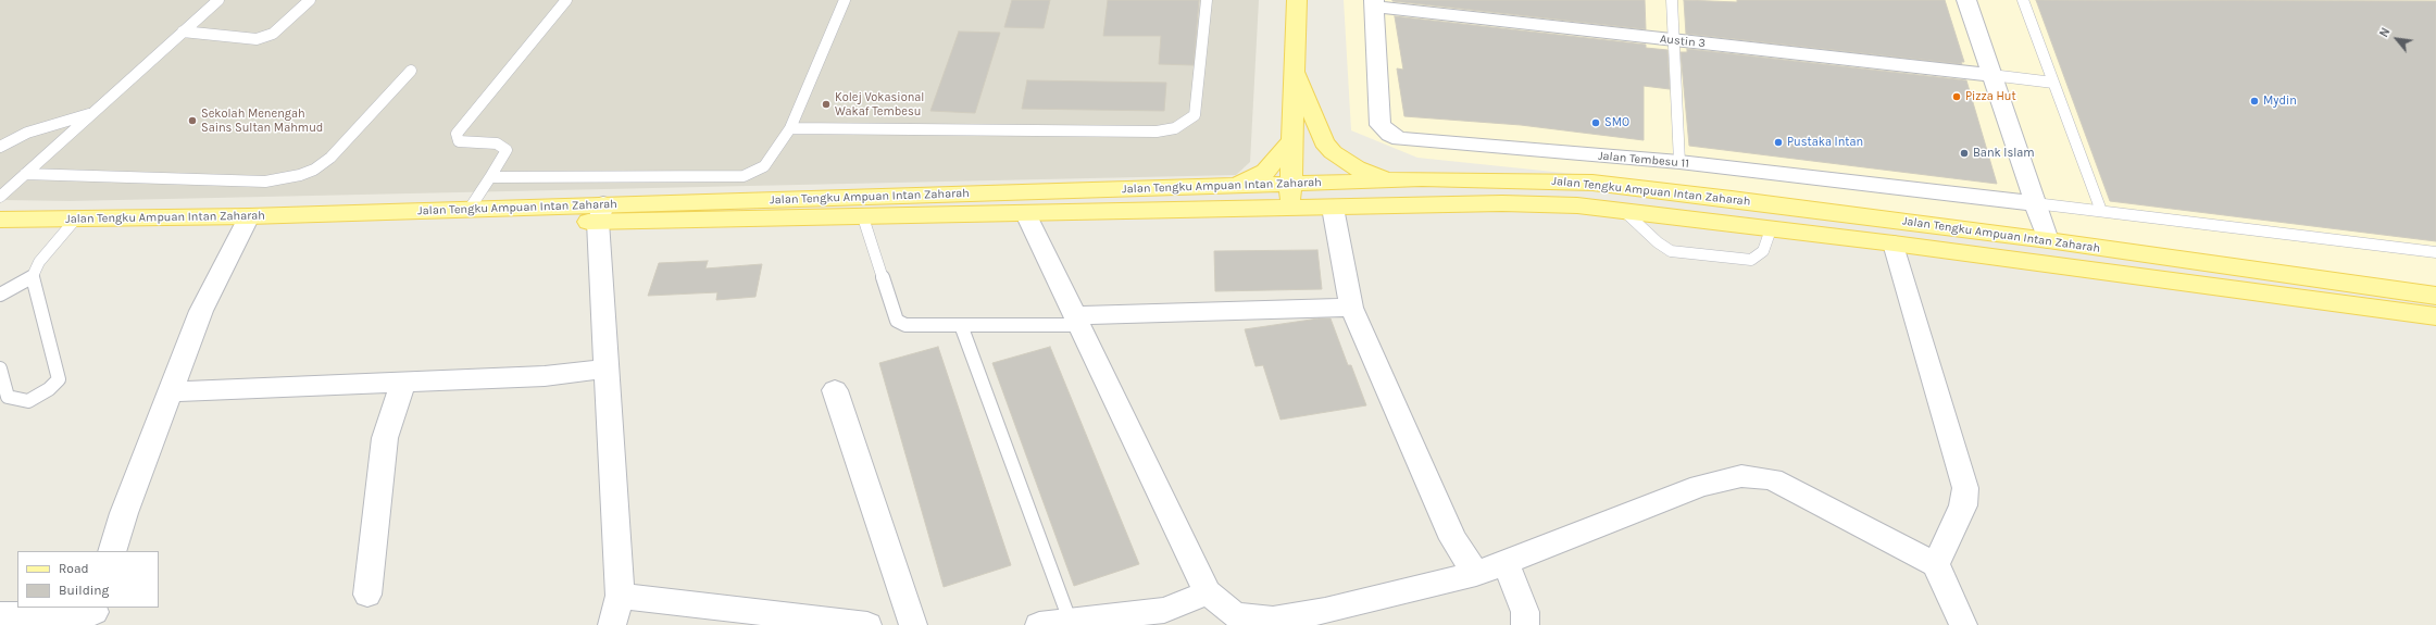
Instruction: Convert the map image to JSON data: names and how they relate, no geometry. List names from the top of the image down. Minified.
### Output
{"streets":{"main road":["Jalan Tengku Ampuan Intan Zaharah"],"street":["Austin 3","Jalan Tembesu 11"]},"crossings":[["Austin 3","Jalan Tembesu 11"]],"places":["Pizza Hut","Mydin","Kolej Vokasional Wakaf Tembesu","Sekolah Menengah Sains Sultan Mahmud","SMO","Pustaka Intan","Bank Islam"],"legend":["Road","Building"],"north":"top left"}
